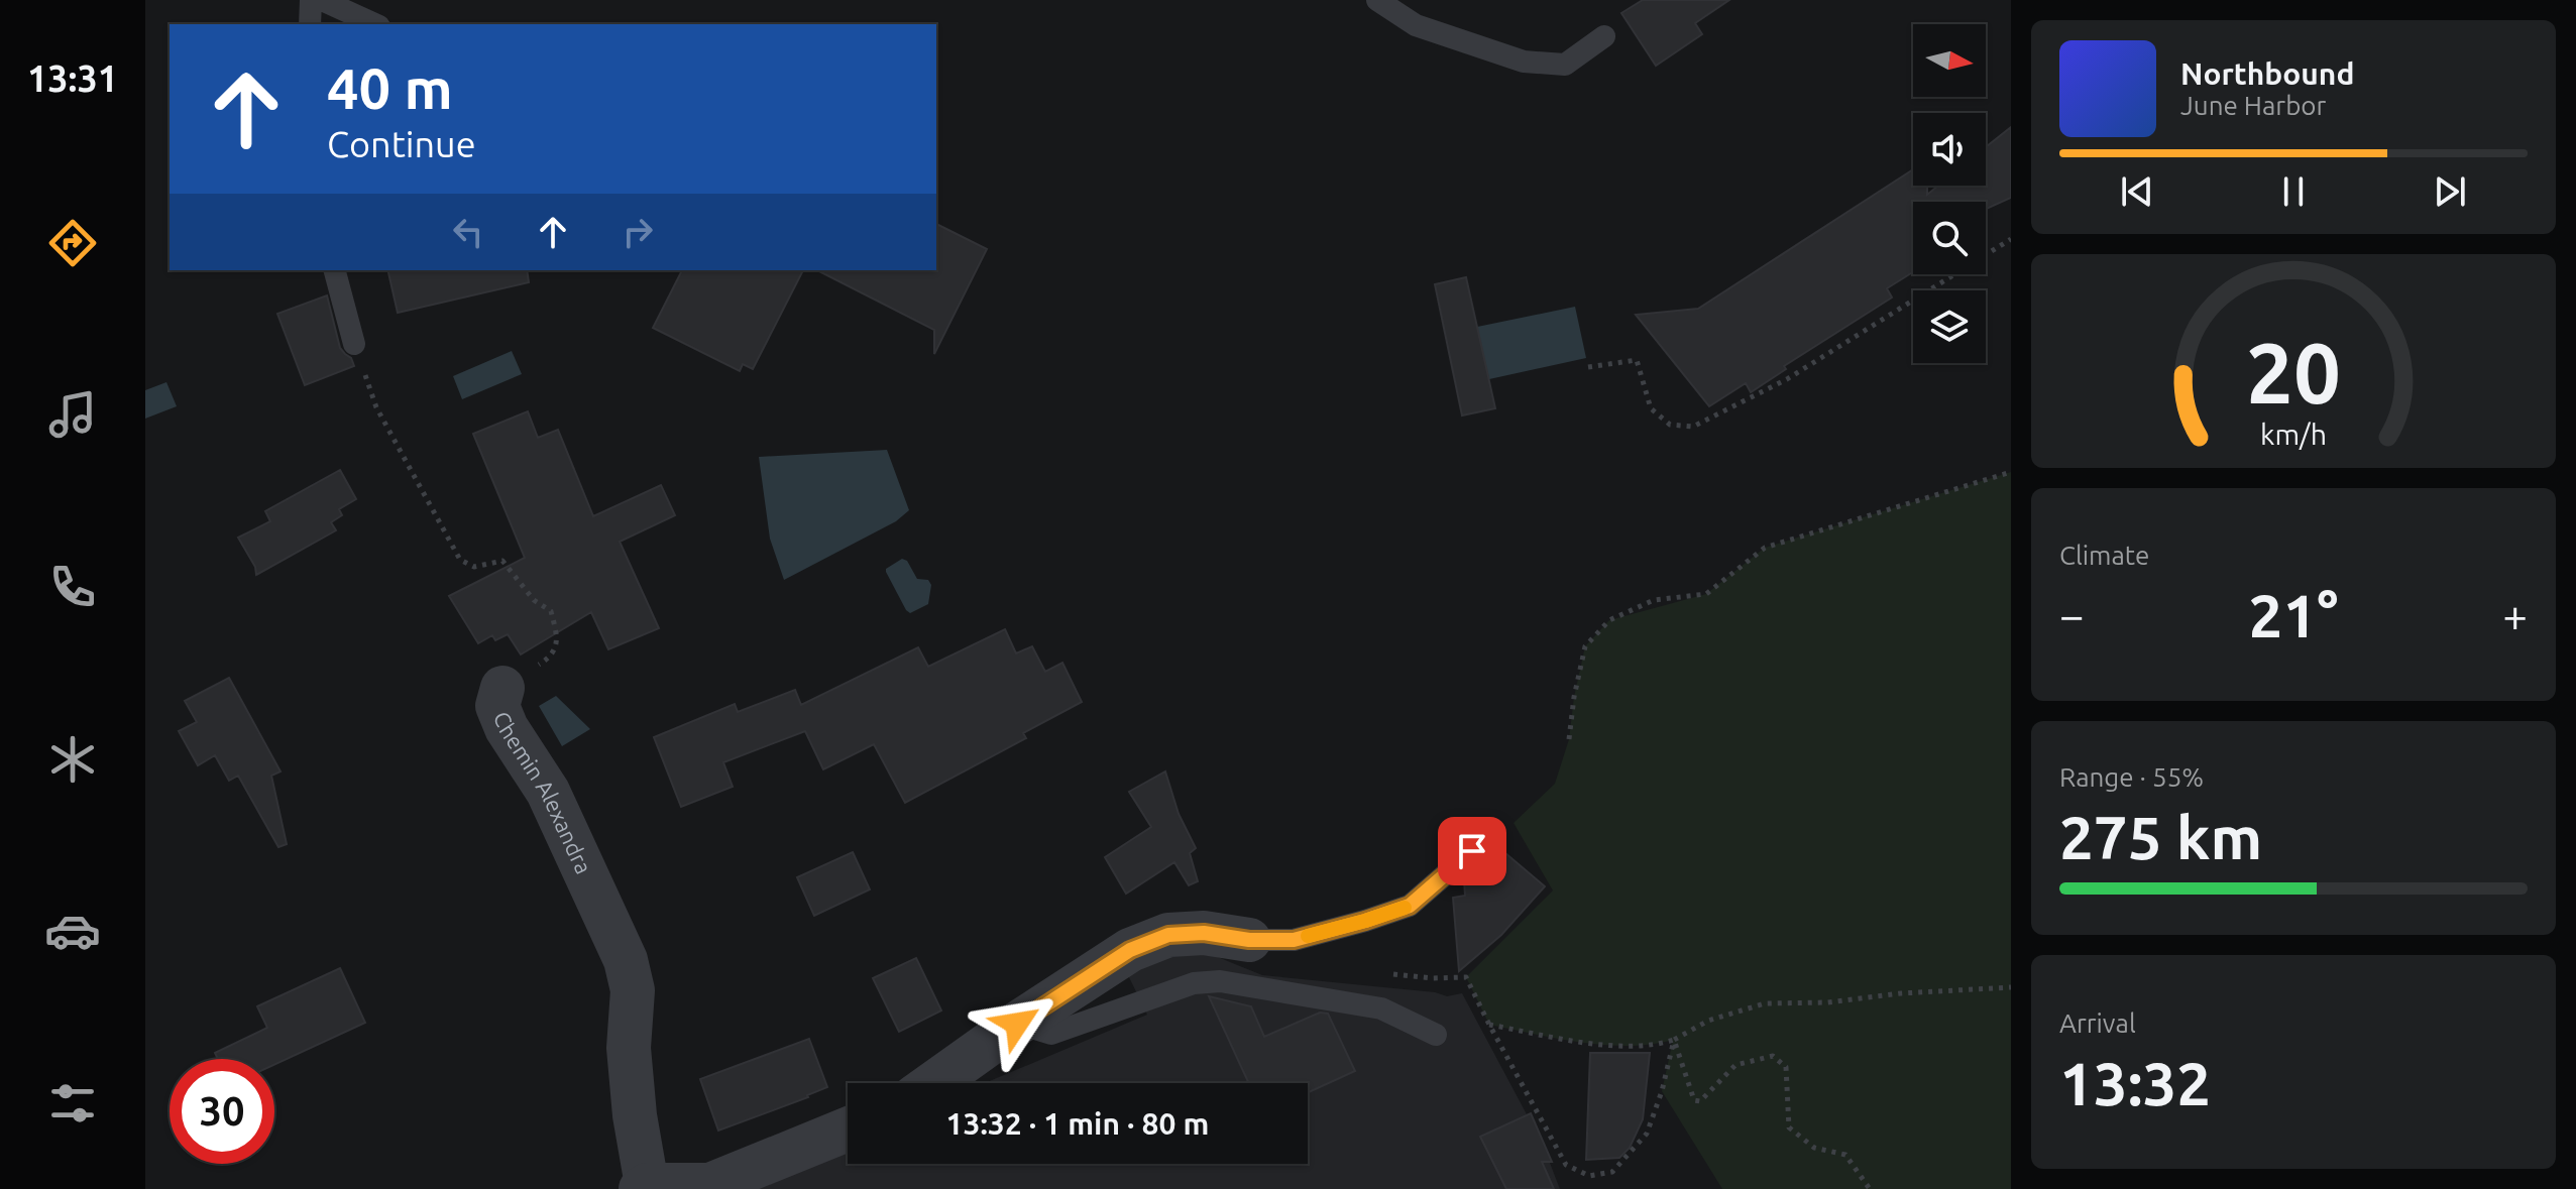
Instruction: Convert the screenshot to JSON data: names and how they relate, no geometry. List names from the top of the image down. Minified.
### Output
{"streets":{"street":["Chemin Alexandra"]},"north":"right","page":{"tabs":"13:31","turn":["40 m","Continue"],"song":["Northbound","June Harbor"],"tile":["Climate",["Range · 55%","275 km"],["Arrival","13:32"]],"heat":["−","21°","+"],"limit":"30","trip":"13:32 · 1 min · 80 m","gauge":["20","km/h"]}}
